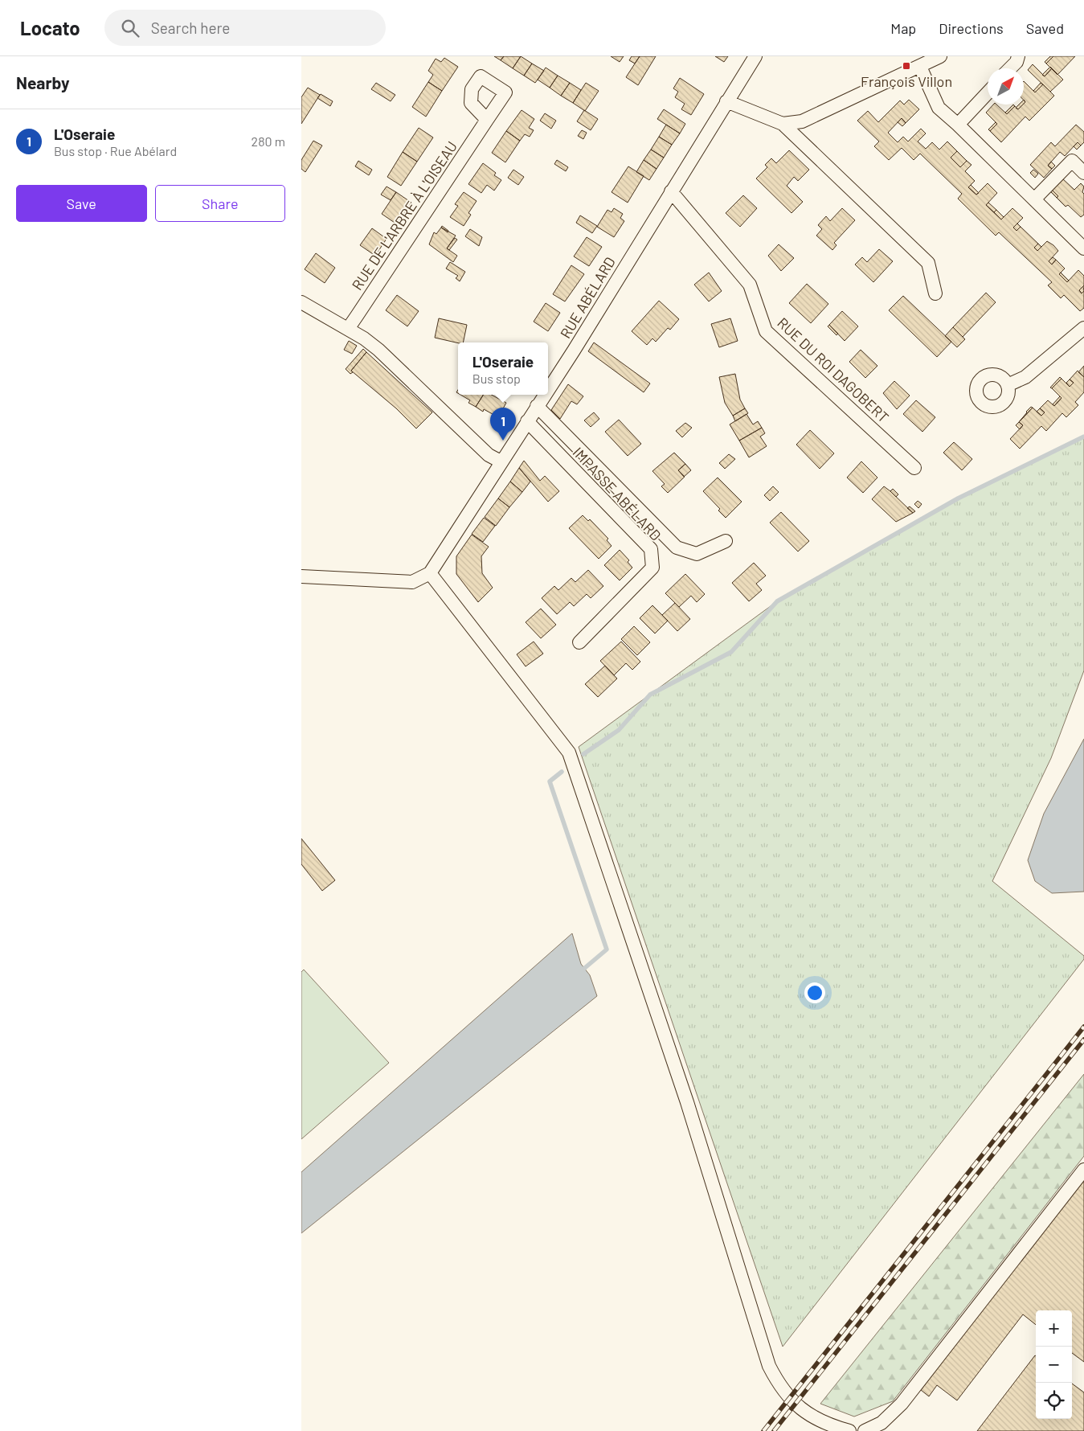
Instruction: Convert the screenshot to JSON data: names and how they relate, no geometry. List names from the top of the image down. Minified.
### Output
{"streets":{"street":["RUE DE L'ARBRE À L'OISEAU","RUE ABÉLARD","RUE DU ROI DAGOBERT","IMPASSE ABÉLARD"]},"crossings":[["RUE ABÉLARD","RUE DU ROI DAGOBERT"],["RUE ABÉLARD","IMPASSE ABÉLARD"]],"places":{"transit":["François Villon"]},"north":"top right","page":{"header":"Locato","search":"Search here","nav":["Map","Directions","Saved"],"heading":"Nearby","list":[{"mark":"1","name":"L'Oseraie","note":"Bus stop · Rue Abélard","value":"280 m"}],"buttons":["Save","Share"],"popup":["L'Oseraie","Bus stop"],"pins":"1","map_buttons":["+","−"]}}
